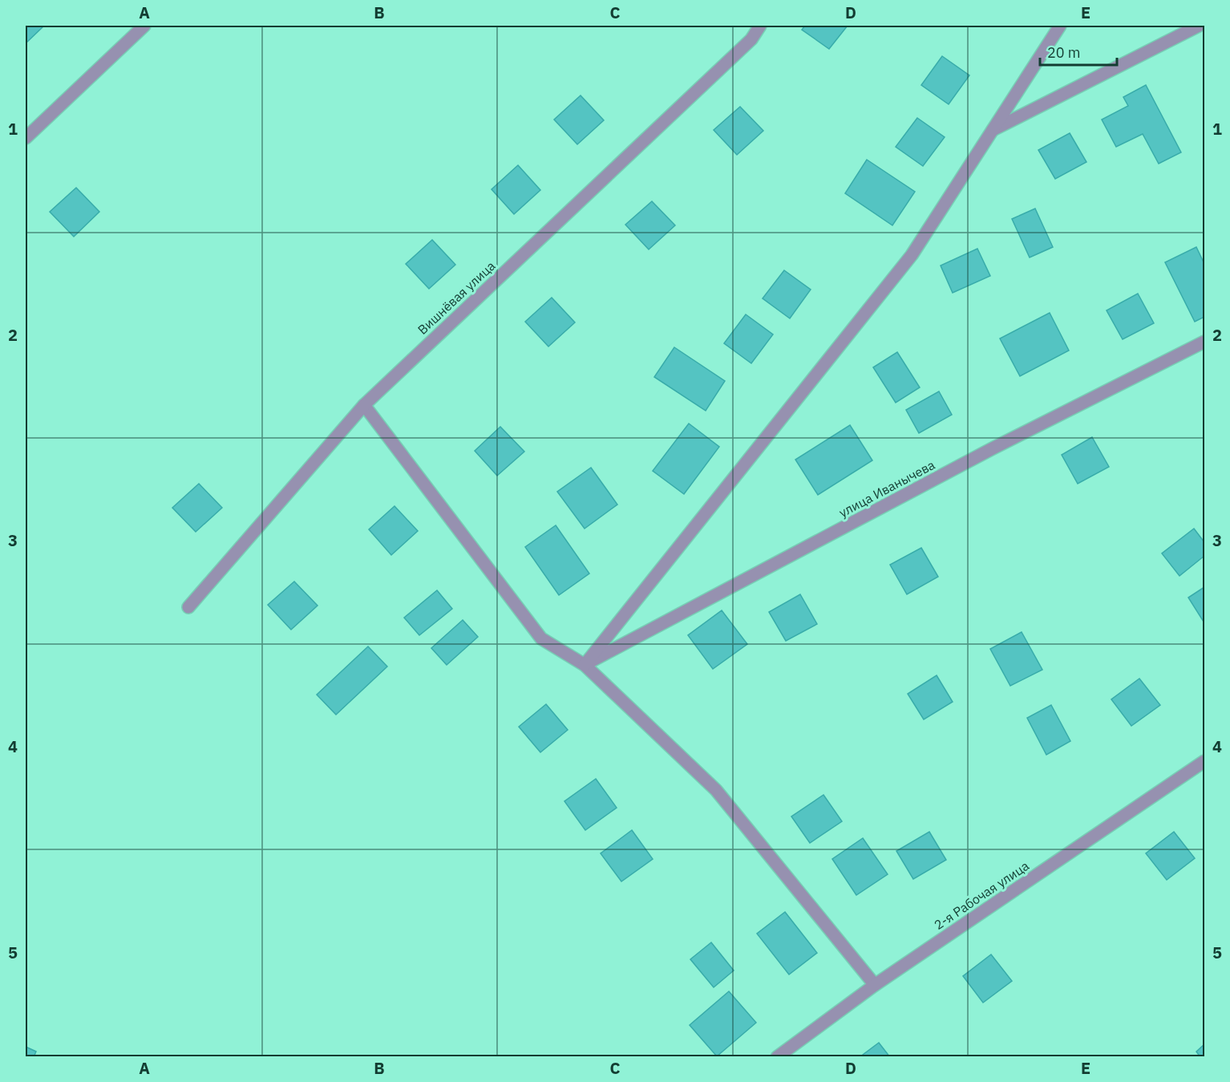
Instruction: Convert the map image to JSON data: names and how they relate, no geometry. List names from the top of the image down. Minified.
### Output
{"streets":{"street":["Вишнёвая улица","улица Иванычева","2-я Рабочая улица"]},"scale_bar":"20 m","grid":{"columns":["A","B","C","D","E"],"rows":["1","2","3","4","5"]}}
